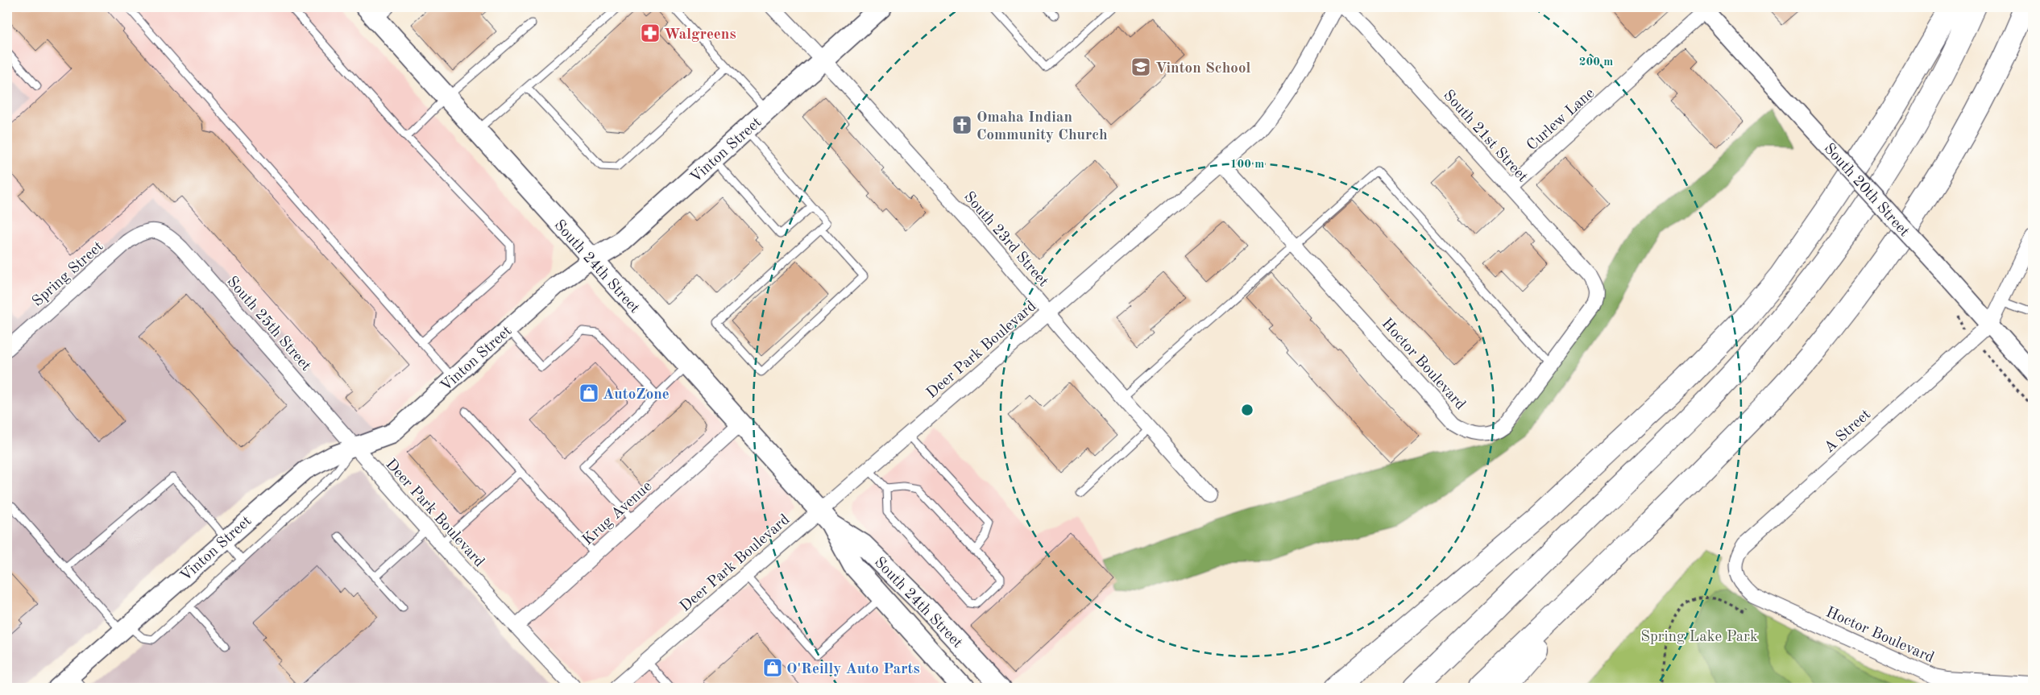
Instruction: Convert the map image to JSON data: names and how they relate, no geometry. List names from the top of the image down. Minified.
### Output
{"streets":{"main road":["Vinton Street","South 24th Street"],"street":["Curlew Lane","South 21st Street","South 20th Street","South 23rd Street","Spring Street","South 25th Street","Deer Park Boulevard","Hoctor Boulevard","A Street","Krug Avenue"]},"crossings":[["Curlew Lane","South 21st Street"],["Curlew Lane","South 20th Street"],["South 21st Street","Hoctor Boulevard"],["Vinton Street","South 23rd Street"],["Vinton Street","South 24th Street"],["Vinton Street","South 25th Street"],["Vinton Street","Deer Park Boulevard"],["South 20th Street","A Street"],["South 23rd Street","Deer Park Boulevard"],["South 24th Street","Deer Park Boulevard"],["South 24th Street","Krug Avenue"],["Spring Street","South 25th Street"],["South 25th Street","Deer Park Boulevard"],["Deer Park Boulevard","Hoctor Boulevard"],["Deer Park Boulevard","Krug Avenue"],["Hoctor Boulevard","A Street"]],"parks":["Spring Lake Park"],"places":{"pharmacy":["Walgreens"],"school or university":["Vinton School"],"church":["Omaha Indian Community Church"],"shop":["AutoZone","O'Reilly Auto Parts"]},"rings":["200 m","100 m"]}
